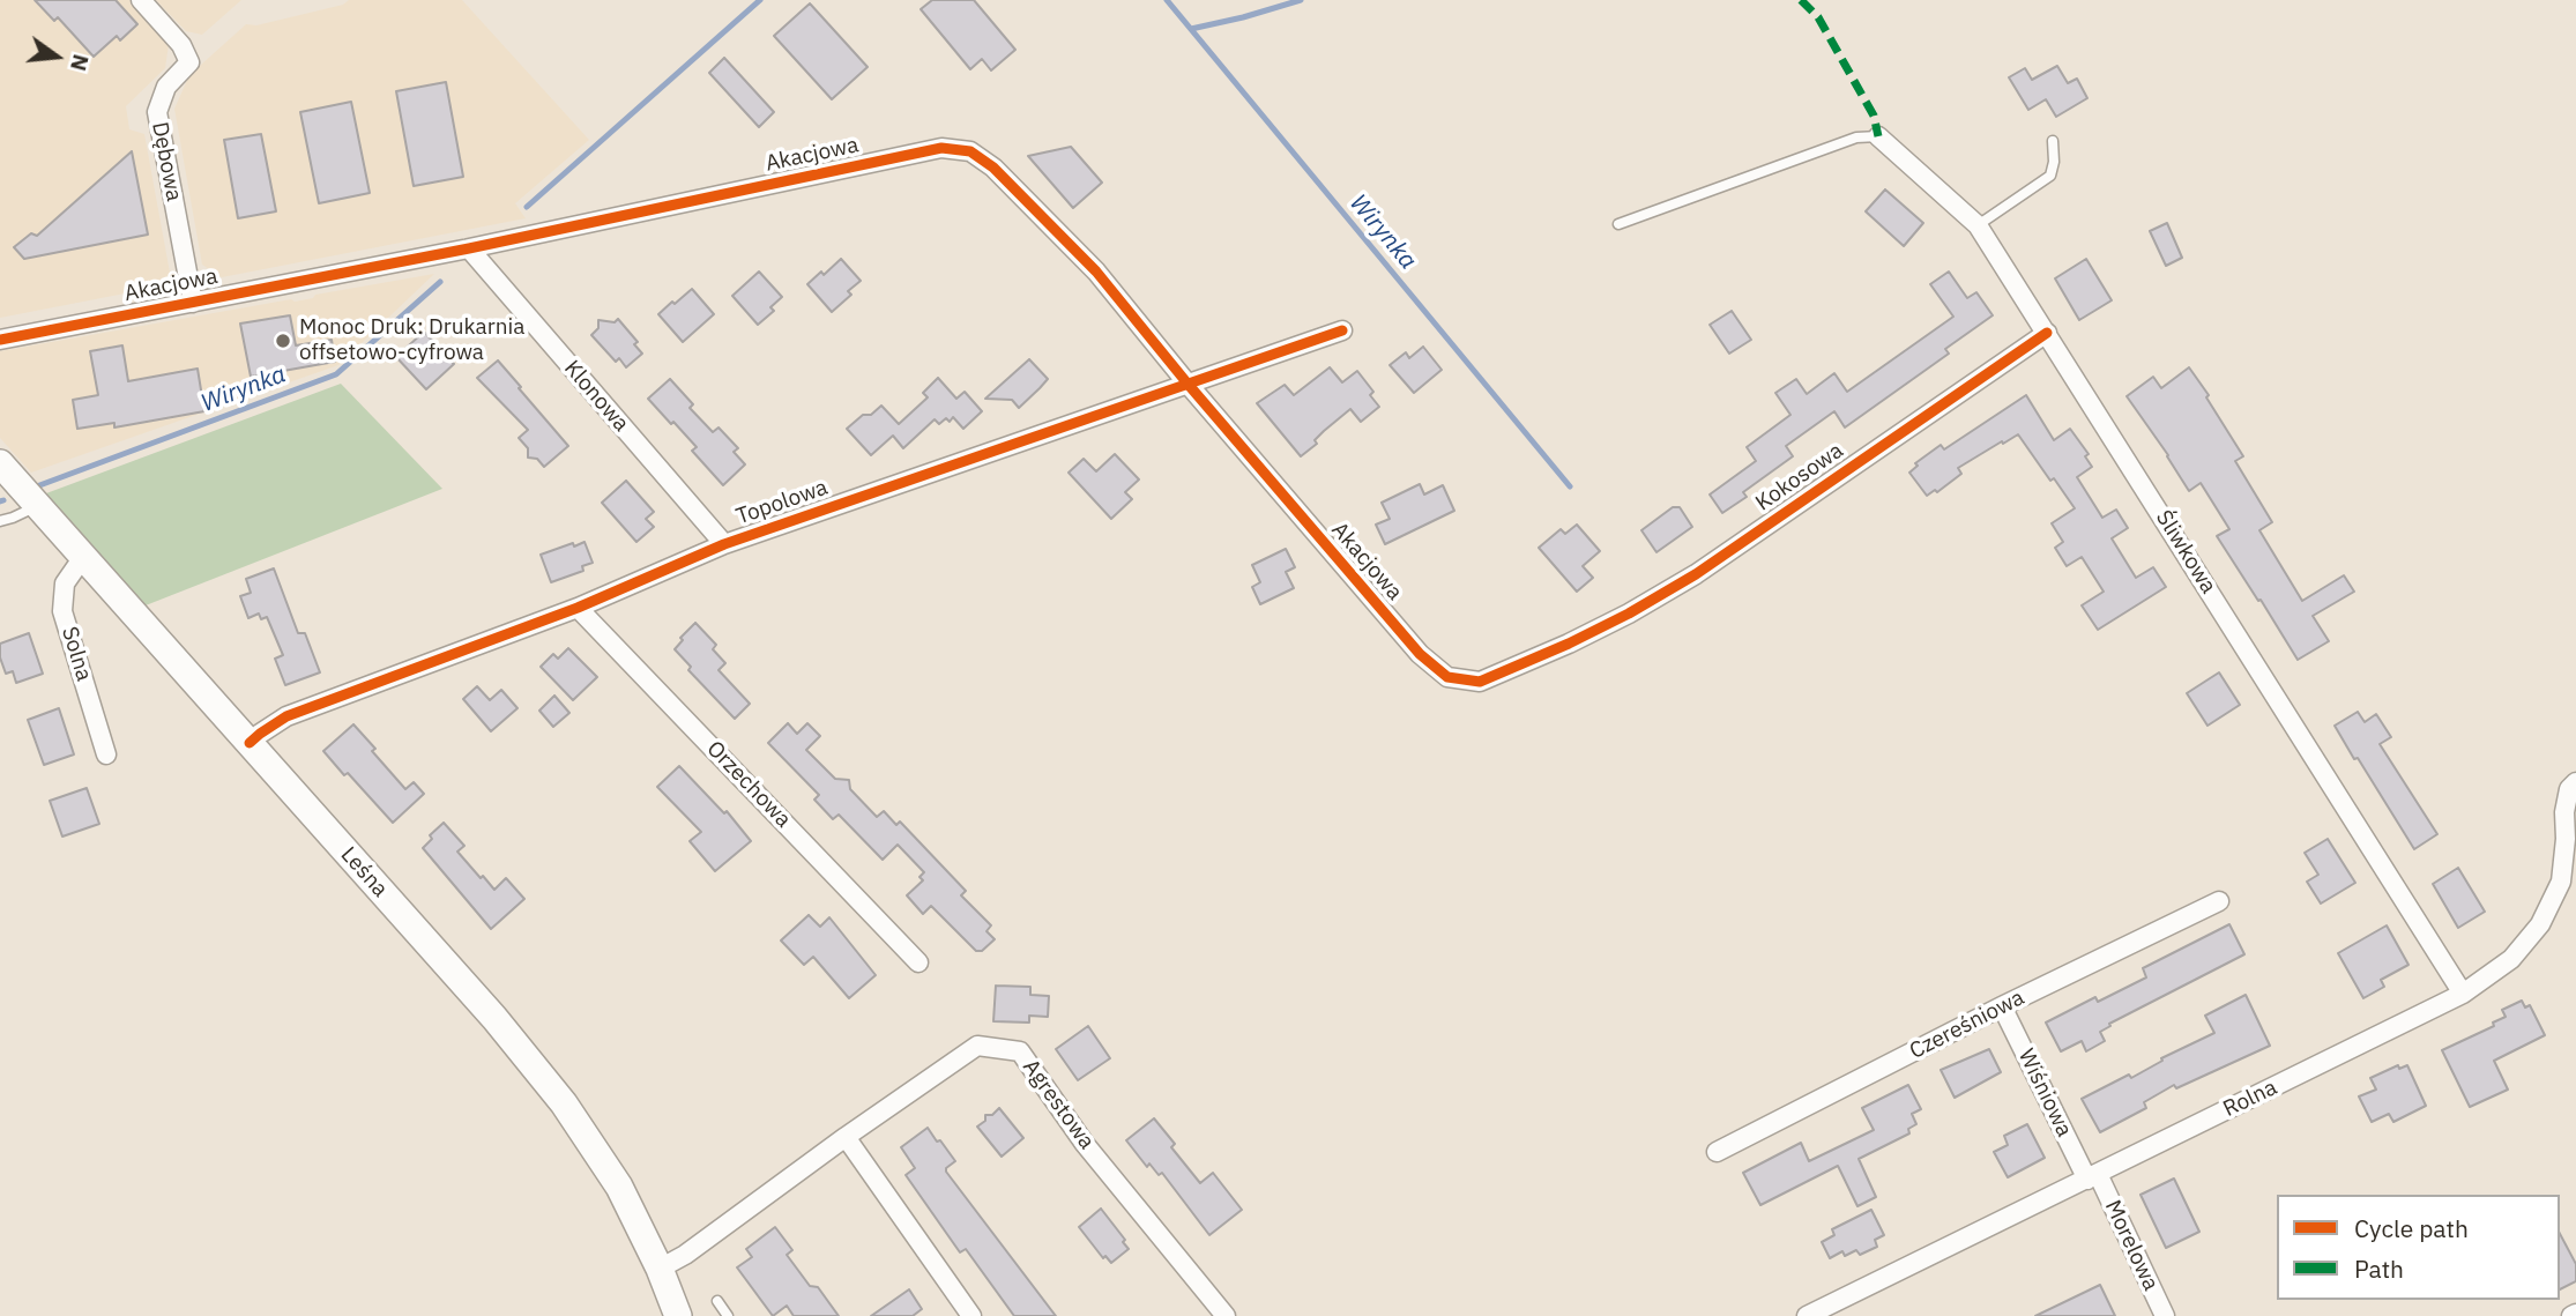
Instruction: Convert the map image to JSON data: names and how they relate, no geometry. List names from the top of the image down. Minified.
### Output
{"streets":{"street":["Akacjowa","Dębowa","Klonowa","Kokosowa","Topolowa","Śliwkowa","Solna","Orzechowa","Leśna","Czereśniowa","Wiśniowa","Rolna","Agrestowa","Morelowa"]},"crossings":[["Akacjowa","Dębowa"],["Akacjowa","Klonowa"],["Akacjowa","Kokosowa"],["Akacjowa","Topolowa"],["Klonowa","Topolowa"],["Kokosowa","Śliwkowa"],["Topolowa","Orzechowa"],["Topolowa","Leśna"],["Śliwkowa","Rolna"],["Solna","Leśna"],["Leśna","Agrestowa"],["Czereśniowa","Wiśniowa"],["Wiśniowa","Rolna"],["Wiśniowa","Morelowa"],["Rolna","Morelowa"]],"water":["Wirynka"],"places":["Monoc Druk: Drukarnia offsetowo-cyfrowa"],"legend":["Cycle path","Path"],"north":"right"}
